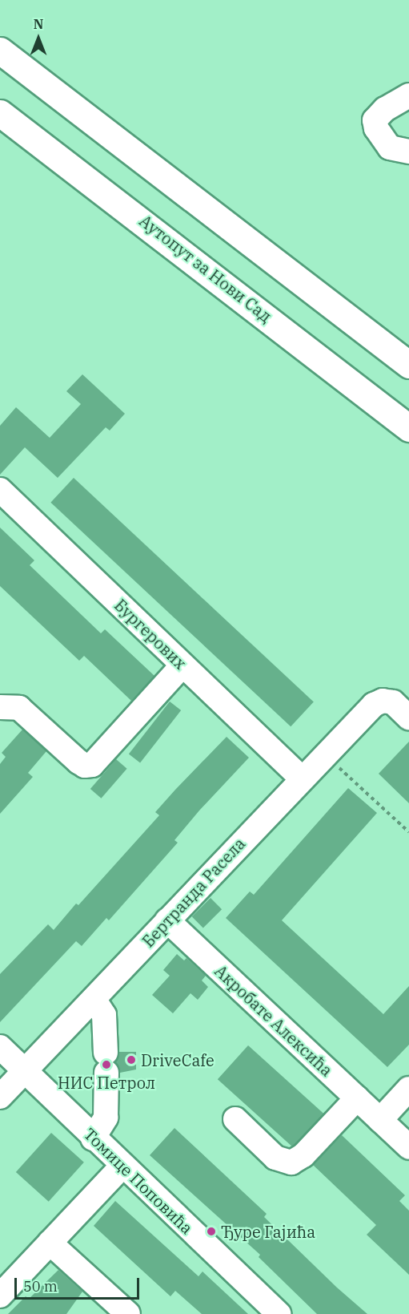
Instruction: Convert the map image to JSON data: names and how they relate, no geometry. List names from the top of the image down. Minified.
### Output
{"streets":{"main road":["Аутопут за Нови Сад"],"street":["Бургерових","Бертранда Расела","Акробате Алексића","Томице Поповића"]},"crossings":[["Бургерових","Бертранда Расела"],["Бертранда Расела","Акробате Алексића"],["Бертранда Расела","Томице Поповића"]],"places":["DriveCafe","НИС Петрол","Ђуре Гајића"],"scale_bar":"50 m","north":"top"}
